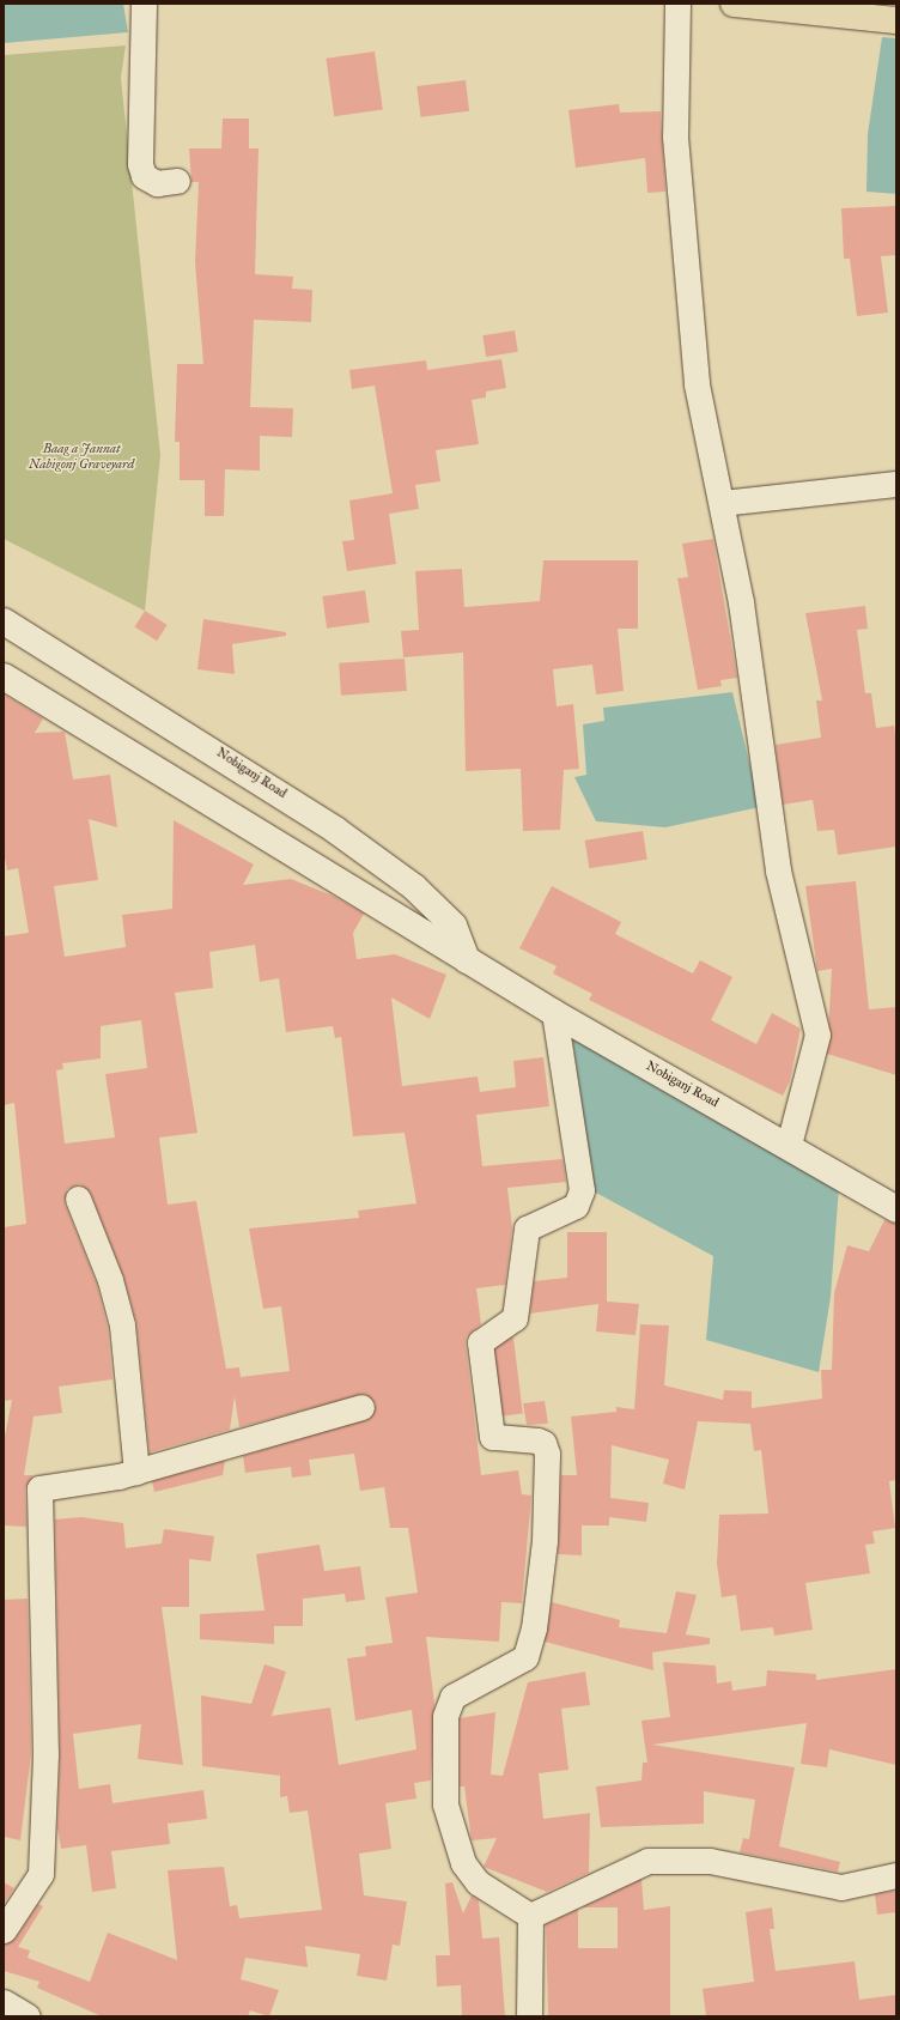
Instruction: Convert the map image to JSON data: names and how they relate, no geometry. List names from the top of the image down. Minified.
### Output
{"streets":{"main road":["Nobiganj Road"]},"parks":["Baag a Jannat Nabigonj Graveyard"]}
